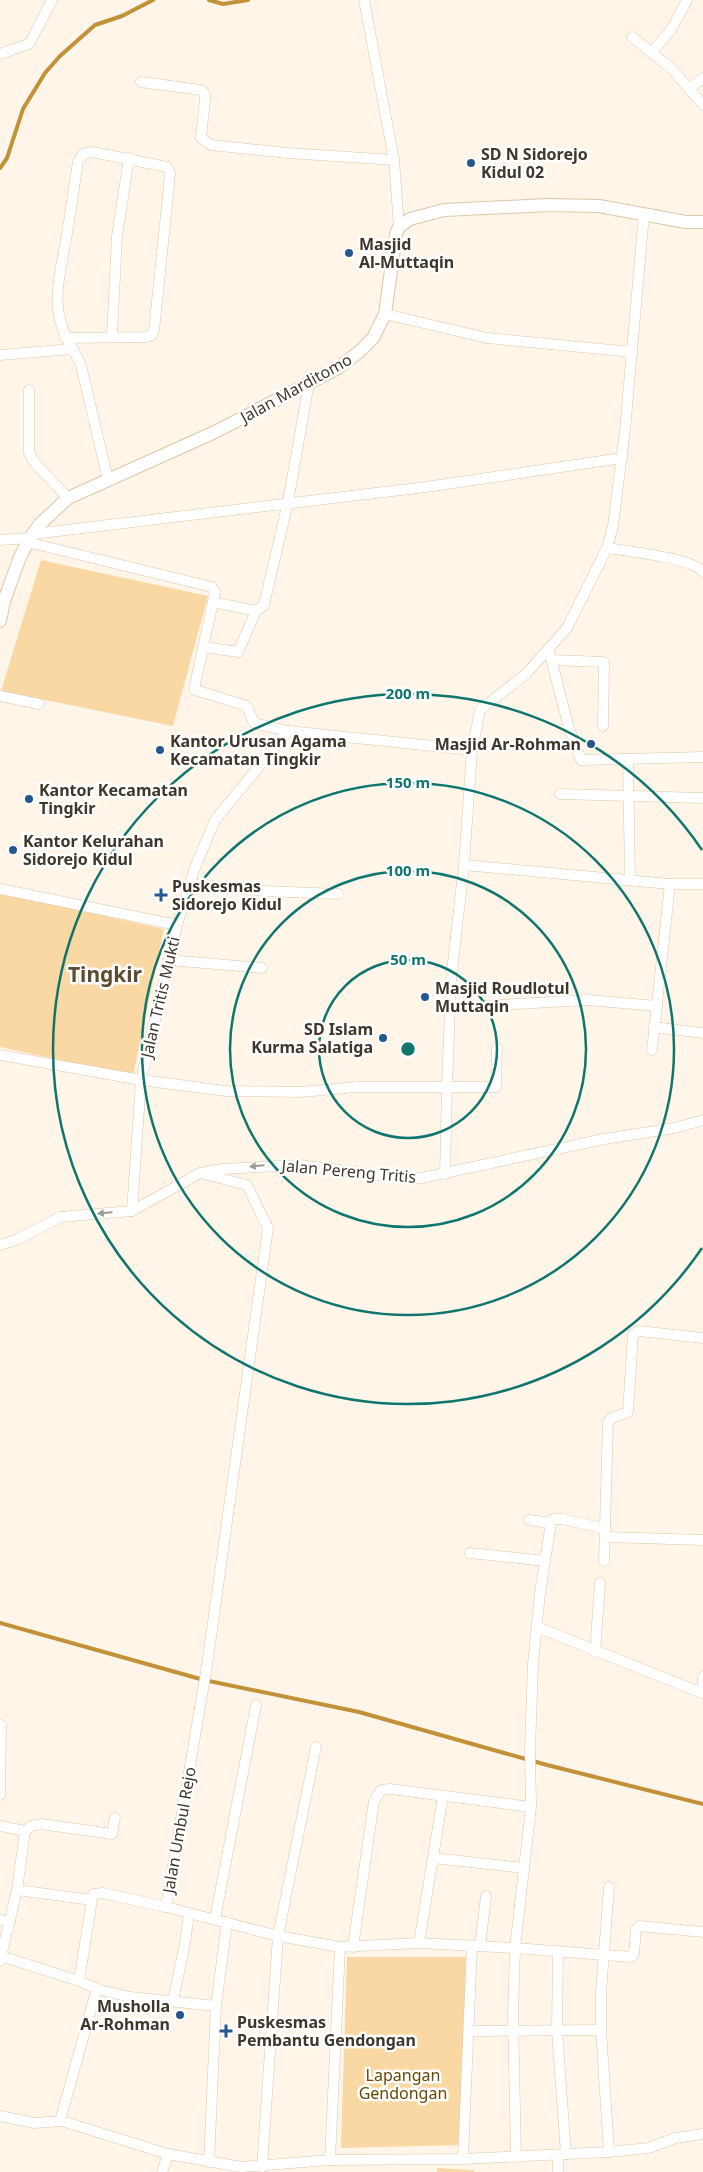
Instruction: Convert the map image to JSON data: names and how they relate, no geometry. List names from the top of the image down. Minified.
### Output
{"streets":{"street":["Jalan Marditomo","Jalan Tritis Mukti","Jalan Pereng Tritis","Jalan Umbul Rejo"]},"crossings":[["Jalan Tritis Mukti","Jalan Pereng Tritis"],["Jalan Pereng Tritis","Jalan Umbul Rejo"]],"districts":["Tingkir"],"parks":["Lapangan Gendongan"],"places":{"other":["SD N Sidorejo Kidul 02","Masjid Al-Muttaqin","Masjid Ar-Rohman","Kantor Urusan Agama Kecamatan Tingkir","Kantor Kecamatan Tingkir","Kantor Kelurahan Sidorejo Kidul","Masjid Roudlotul Muttaqin","SD Islam Kurma Salatiga","Musholla Ar-Rohman"],"health":["Puskesmas Sidorejo Kidul","Puskesmas Pembantu Gendongan"]},"rings":["200 m","150 m","100 m","50 m"]}
